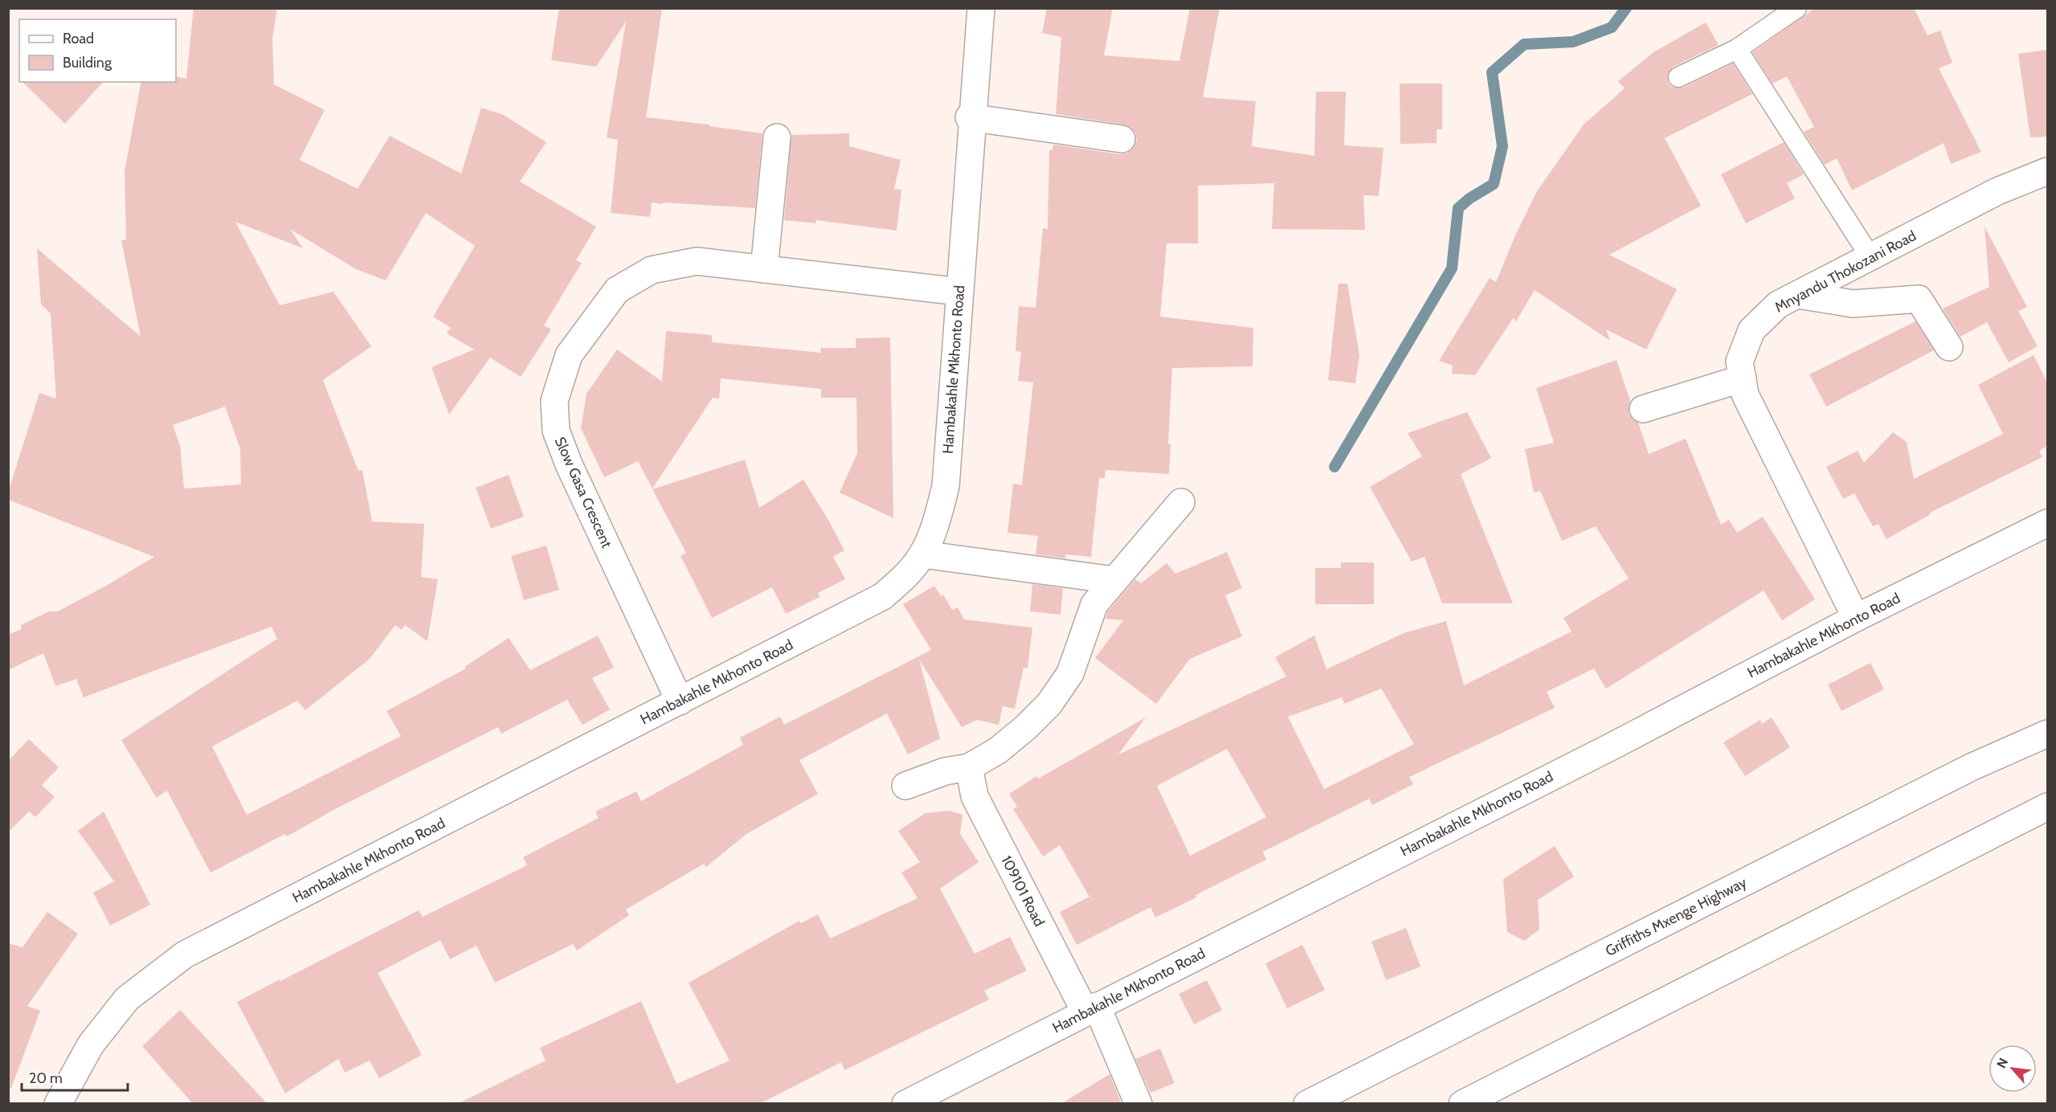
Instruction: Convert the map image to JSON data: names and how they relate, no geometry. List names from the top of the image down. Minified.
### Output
{"streets":{"street":["Mnyandu Thokozani Road","Hambakahle Mkhonto Road","Slow Gasa Crescent","109101 Road","Griffiths Mxenge Highway"]},"crossings":[["Mnyandu Thokozani Road","Hambakahle Mkhonto Road"],["Hambakahle Mkhonto Road","Slow Gasa Crescent"],["Hambakahle Mkhonto Road","109101 Road"]],"legend":["Road","Building"],"scale_bar":"20 m","north":"top left"}
